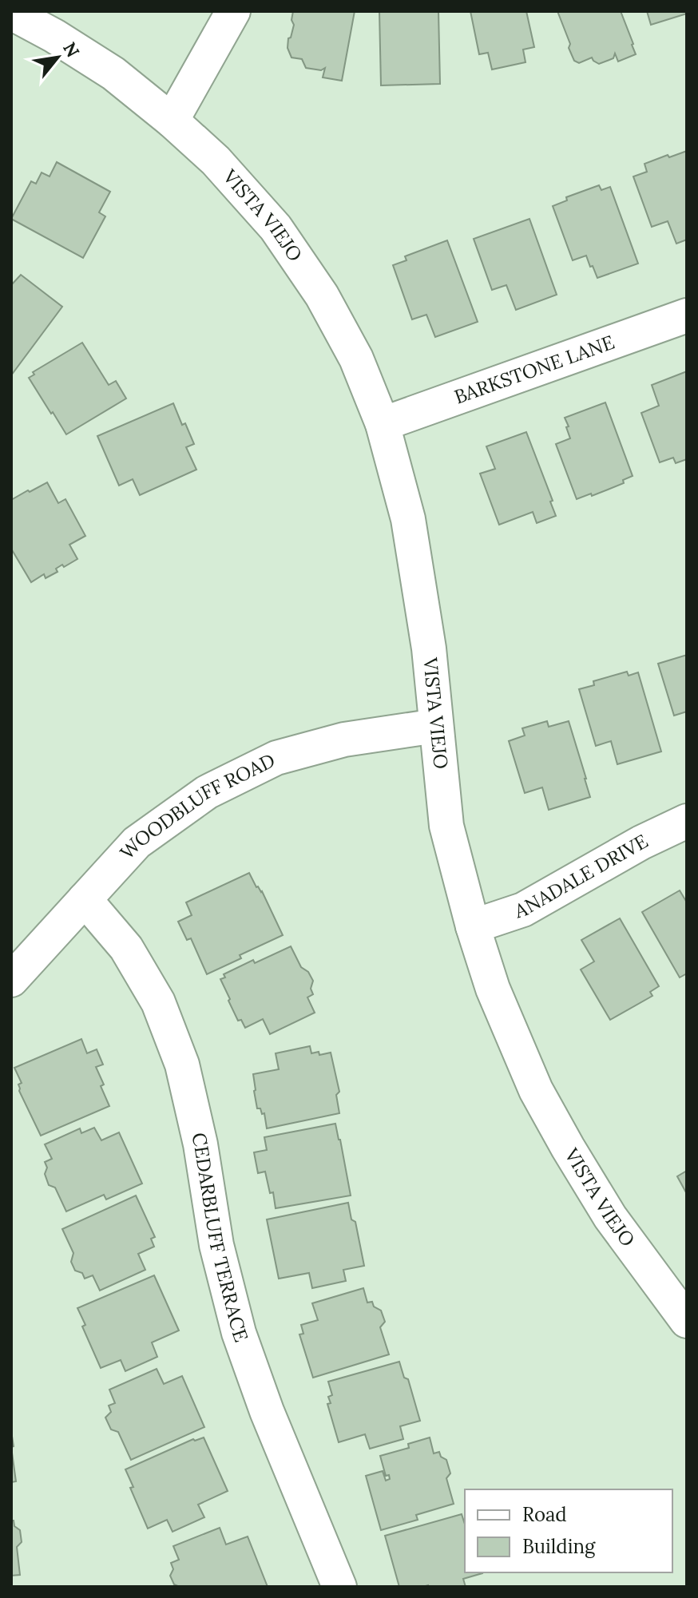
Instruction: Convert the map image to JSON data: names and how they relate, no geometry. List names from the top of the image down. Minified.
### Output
{"streets":{"street":["VISTA VIEJO","BARKSTONE LANE","WOODBLUFF ROAD","ANADALE DRIVE","CEDARBLUFF TERRACE"]},"crossings":[["VISTA VIEJO","BARKSTONE LANE"],["VISTA VIEJO","WOODBLUFF ROAD"],["VISTA VIEJO","ANADALE DRIVE"],["WOODBLUFF ROAD","CEDARBLUFF TERRACE"]],"legend":["Road","Building"],"north":"top right"}
